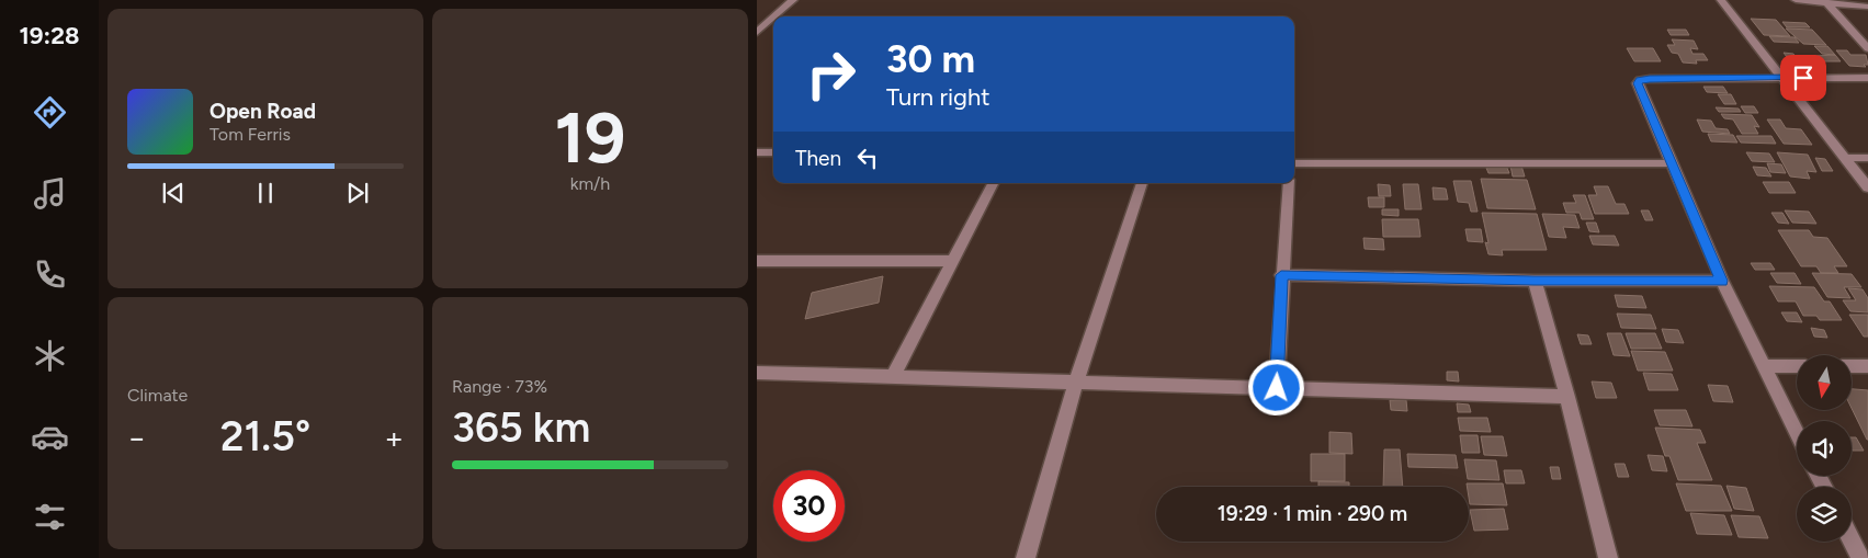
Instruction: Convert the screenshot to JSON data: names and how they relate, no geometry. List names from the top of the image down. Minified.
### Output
{"north":"bottom","page":{"tabs":"19:28","tile":[["19","km/h"],"Climate",["Range · 73%","365 km"]],"turn":["30 m","Turn right"],"song":["Open Road","Tom Ferris"],"then":"Then","heat":["−","21.5°","+"],"limit":"30","trip":"19:29 · 1 min · 290 m"}}
